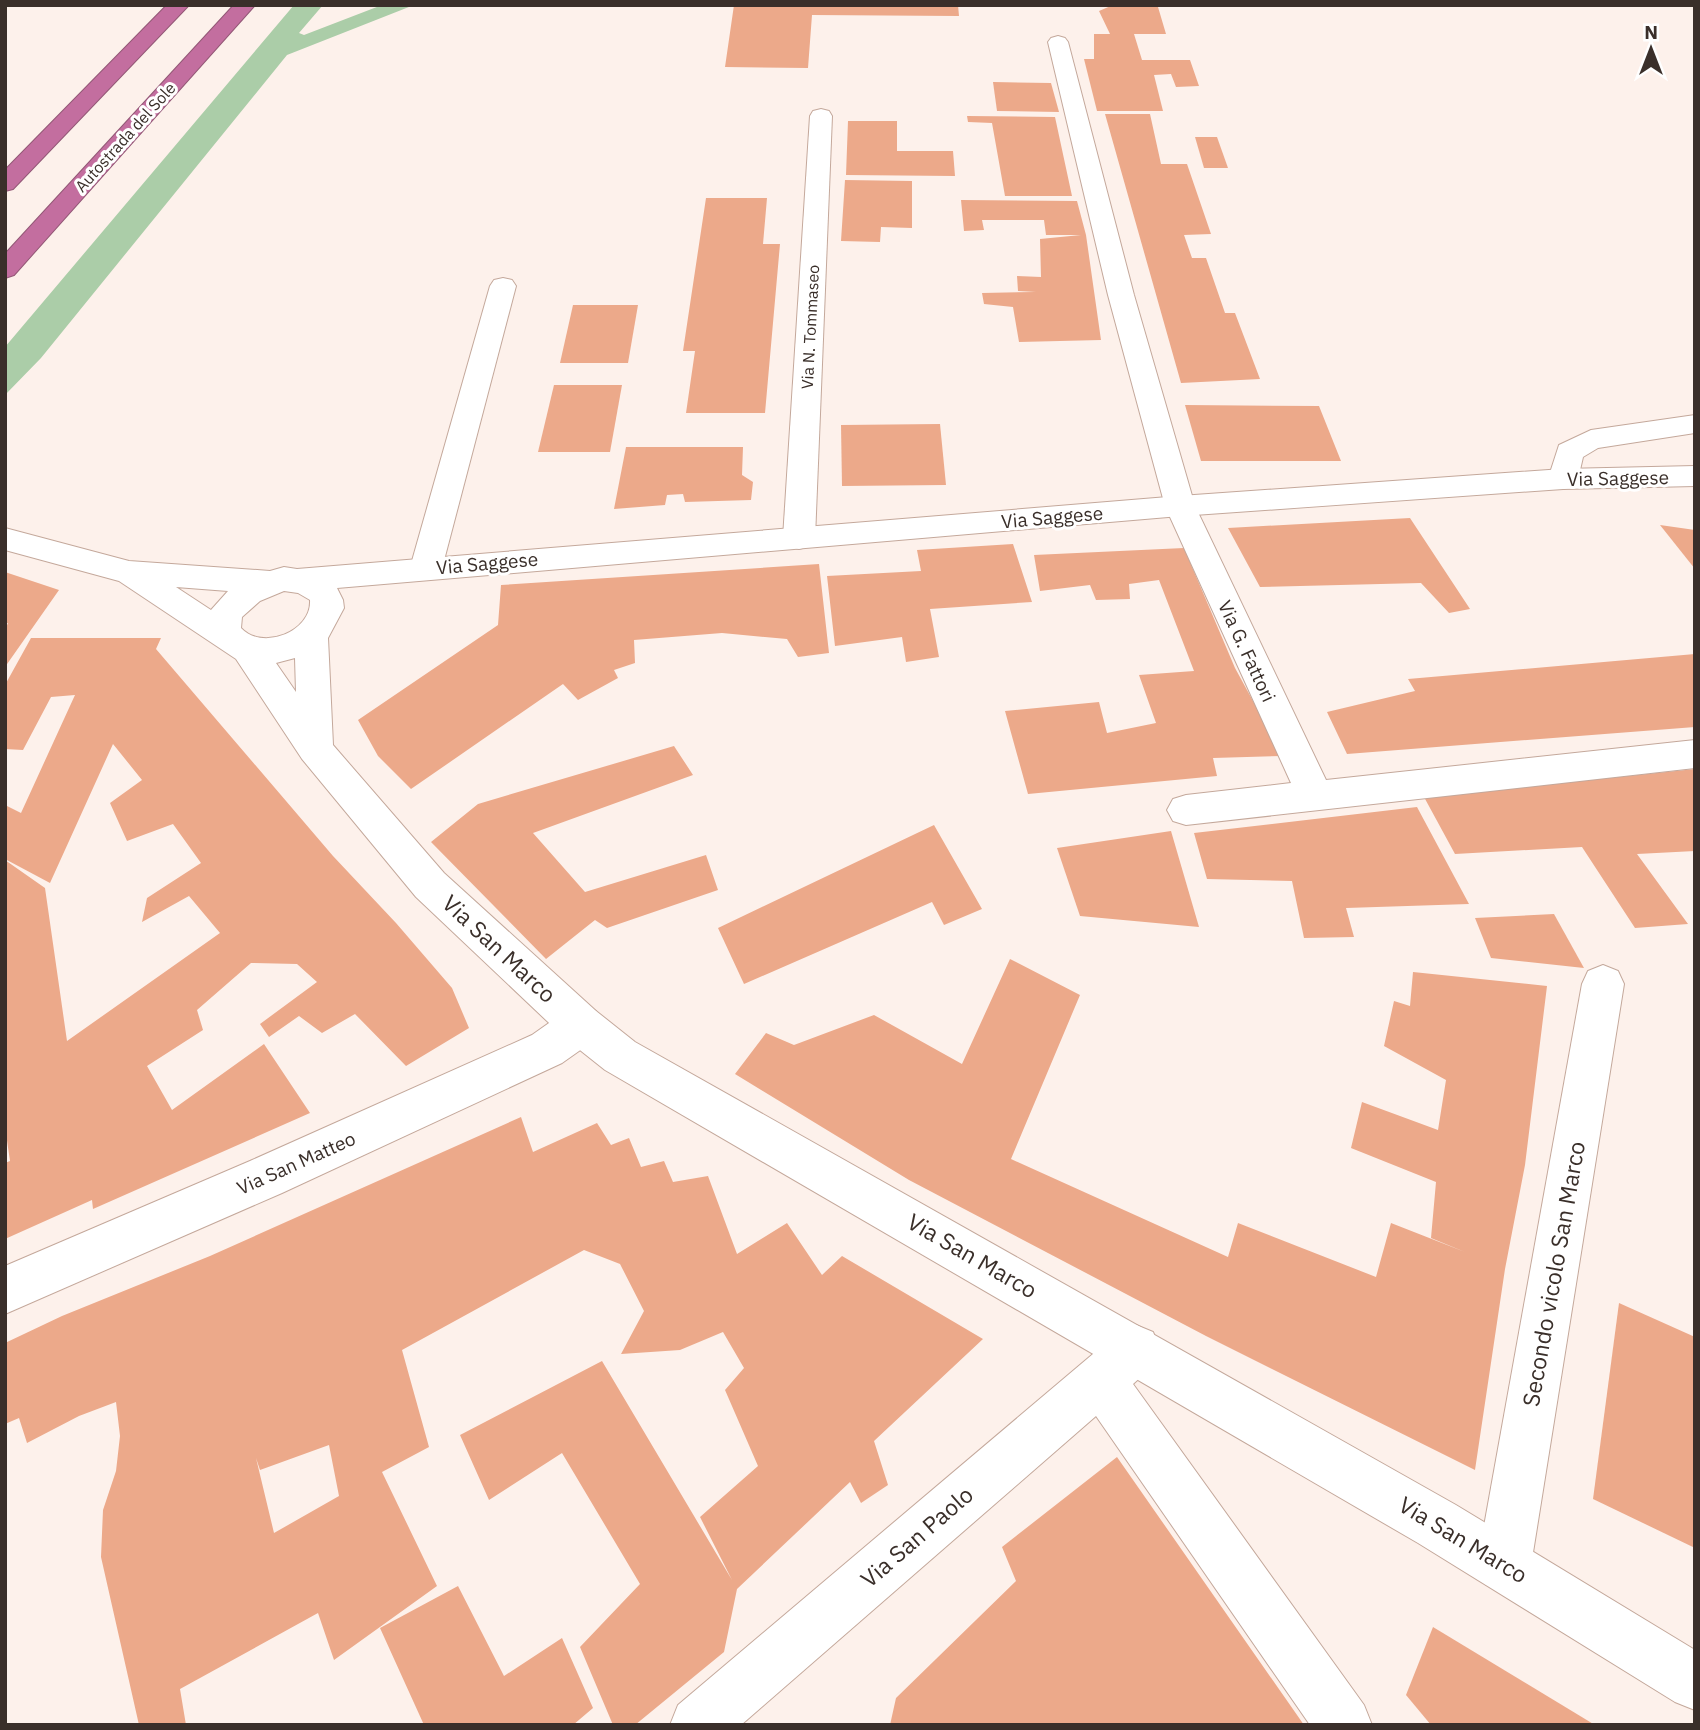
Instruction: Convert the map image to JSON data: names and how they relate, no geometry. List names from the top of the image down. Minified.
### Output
{"streets":{"highway":["Autostrada del Sole"],"street":["Via N. Tommaseo","Via Saggese","Via G. Fattori","Via San Marco","Via San Matteo","Secondo vicolo San Marco","Via San Paolo"]},"crossings":[["Via N. Tommaseo","Via Saggese"],["Via Saggese","Via G. Fattori"],["Via Saggese","Via San Marco"],["Via San Marco","Via San Matteo"],["Via San Marco","Secondo vicolo San Marco"],["Via San Marco","Via San Paolo"]],"north":"top"}
